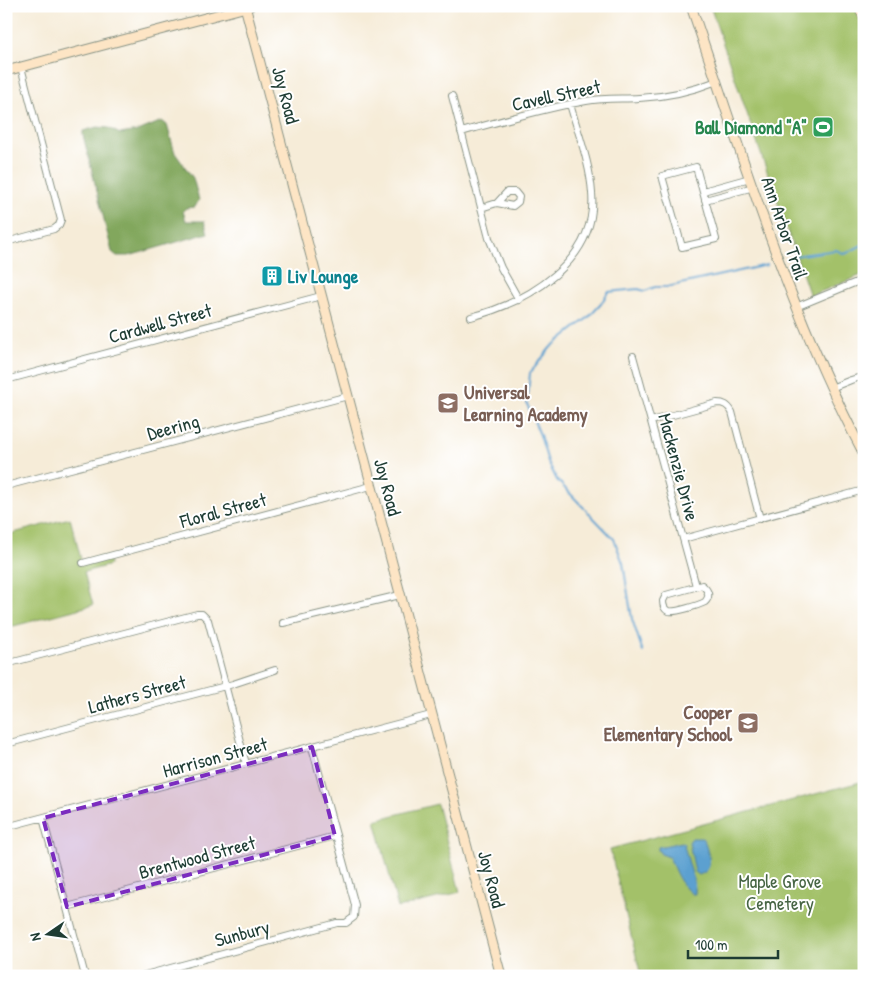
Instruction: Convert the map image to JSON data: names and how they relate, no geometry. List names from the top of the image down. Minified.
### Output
{"streets":{"main road":["Joy Road","Ann Arbor Trail"],"street":["Cavell Street","Cardwell Street","Deering","Mackenzie Drive","Floral Street","Lathers Street","Harrison Street","Brentwood Street","Sunbury"]},"crossings":[["Joy Road","Cardwell Street"],["Joy Road","Deering"],["Joy Road","Floral Street"],["Joy Road","Harrison Street"],["Cavell Street","Ann Arbor Trail"],["Brentwood Street","Sunbury"]],"parks":["Maple Grove Cemetery"],"places":{"sports":["Ball Diamond \"A\""],"building":["Liv Lounge"],"school or university":["Universal Learning Academy","Cooper Elementary School"]},"scale_bar":"100 m","north":"left"}
